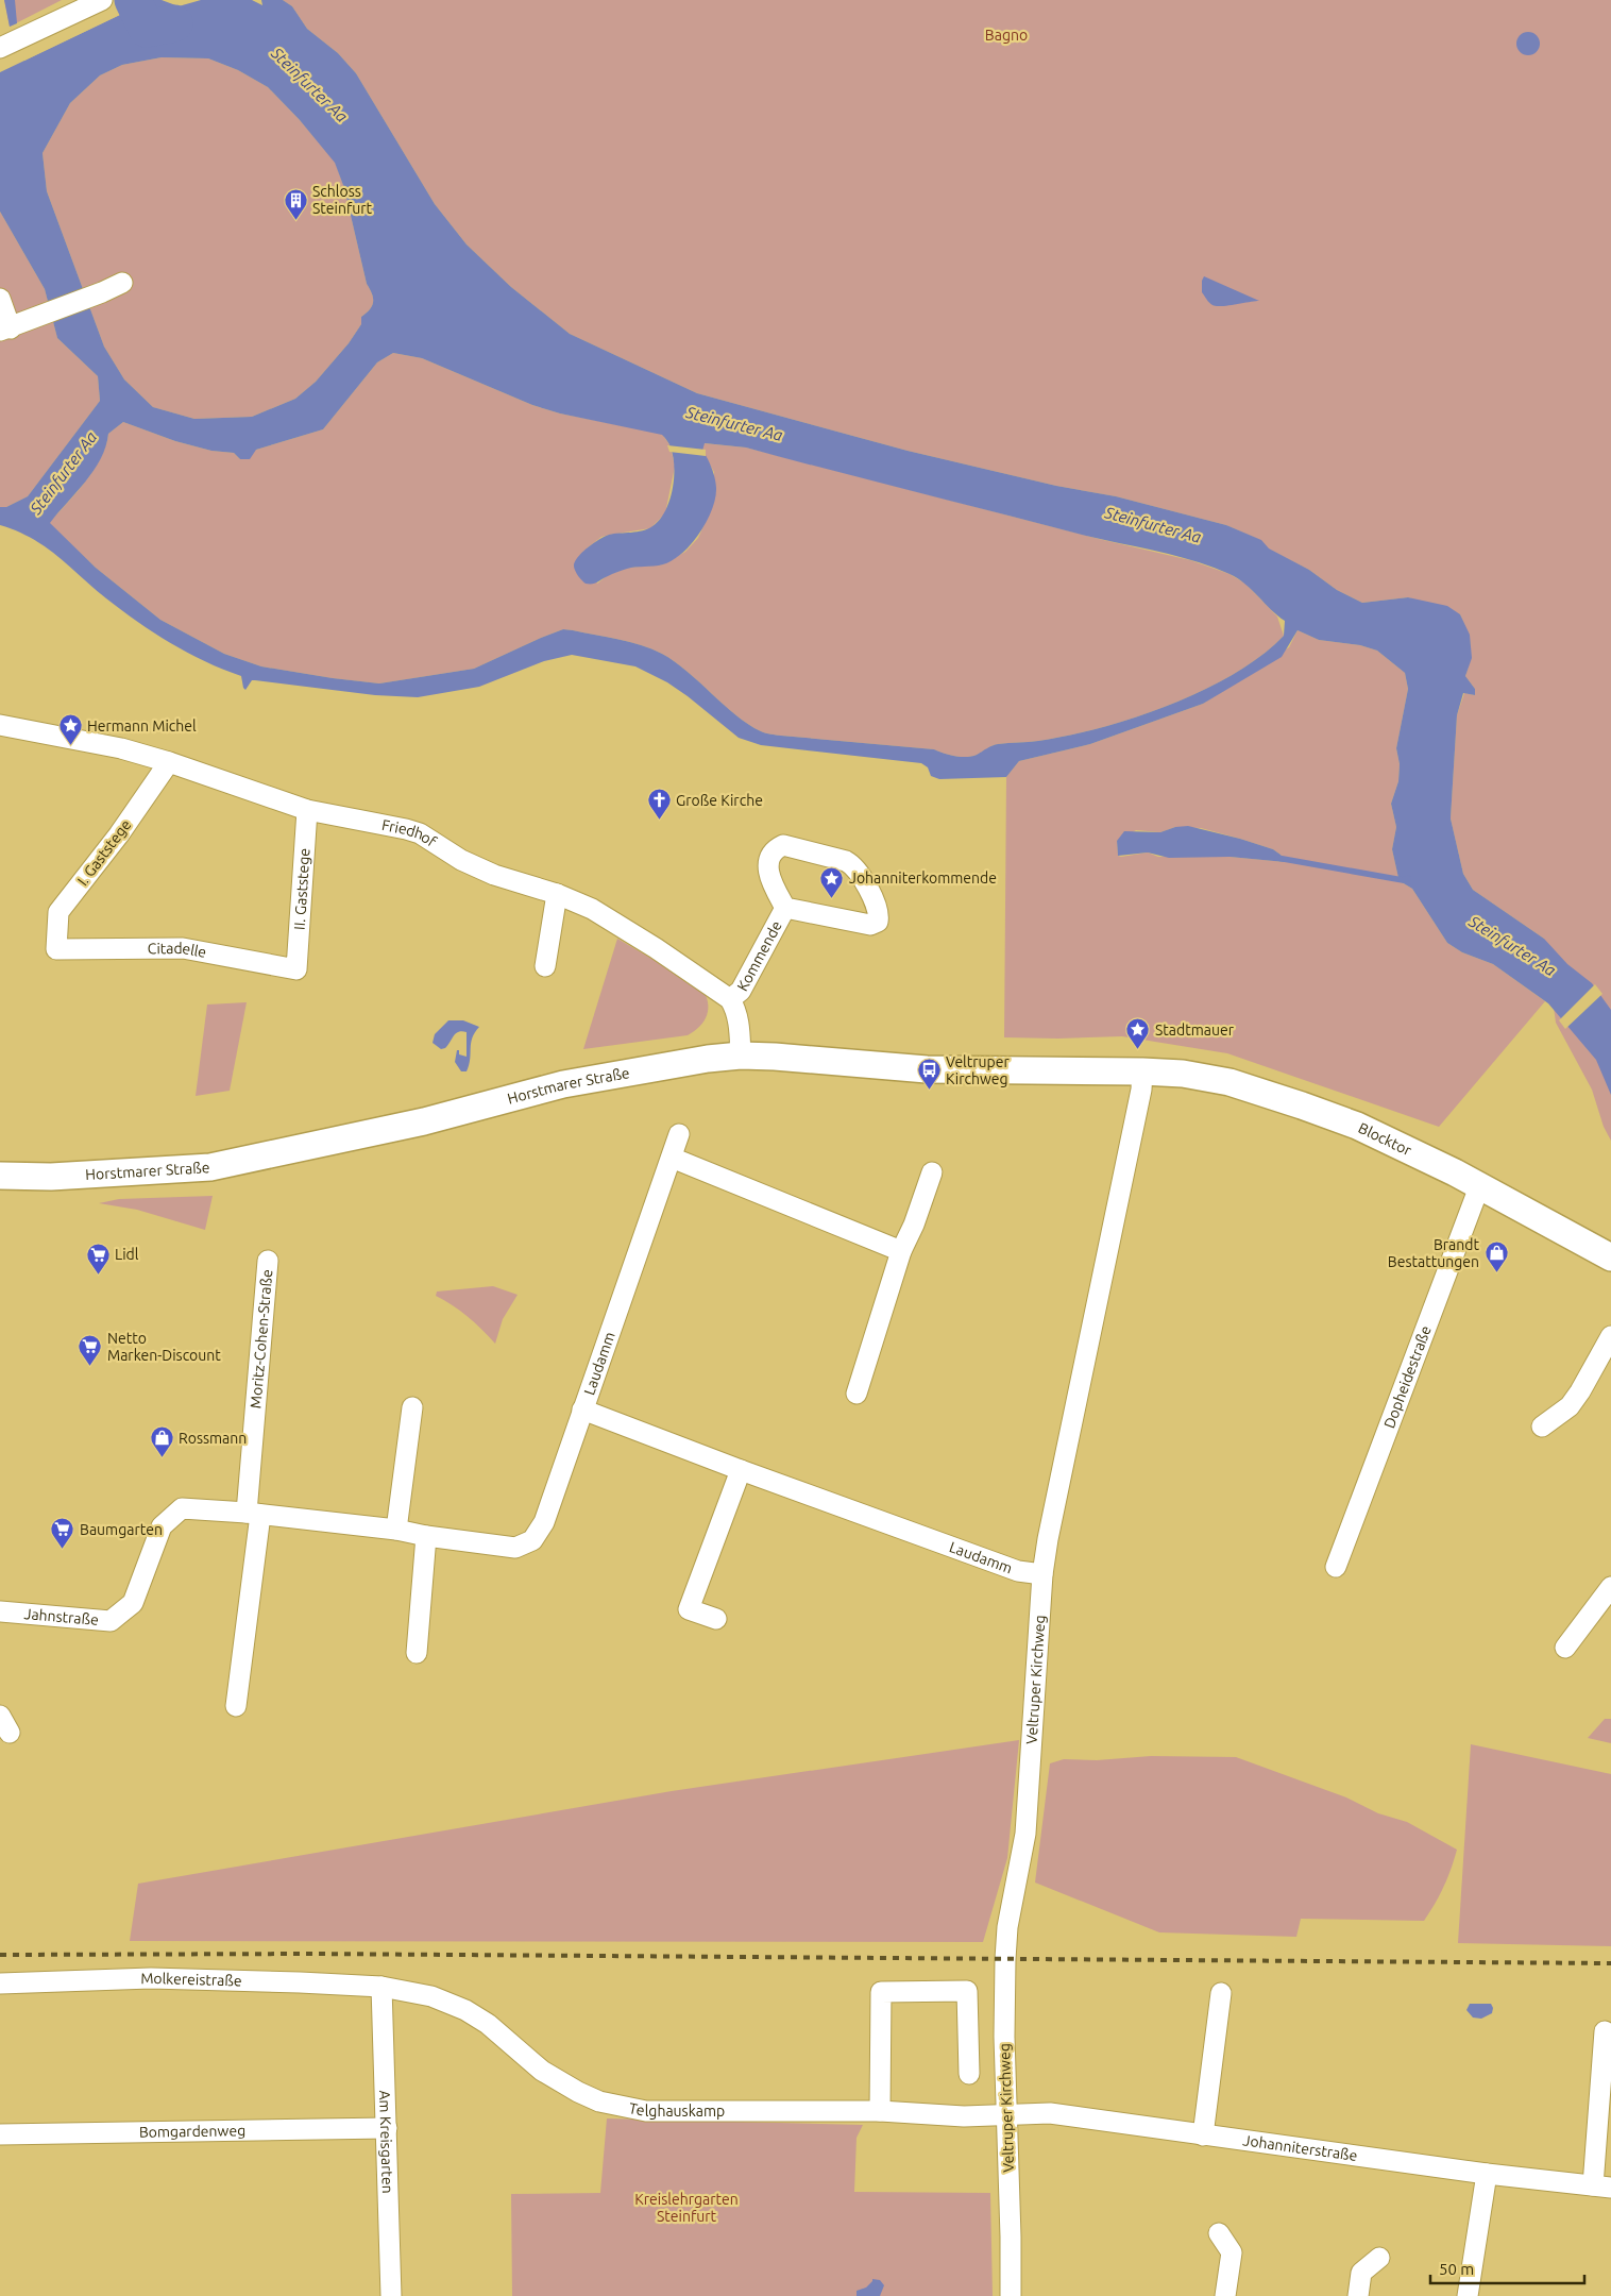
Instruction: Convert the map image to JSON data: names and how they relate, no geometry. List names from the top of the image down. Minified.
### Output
{"streets":{"main road":["Horstmarer Straße","Blocktor"],"street":["Friedhof","I. Gaststege","II. Gaststege","Citadelle","Kommende","Moritz-Cohen-Straße","Laudamm","Dopheidestraße","Jahnstraße","Veltruper Kirchweg","Molkereistraße","Telghauskamp","Bomgardenweg","Am Kreisgarten","Johanniterstraße"]},"crossings":[["Friedhof","I. Gaststege"],["Friedhof","II. Gaststege"],["Friedhof","Kommende"],["I. Gaststege","Citadelle"],["II. Gaststege","Citadelle"],["Horstmarer Straße","Blocktor"],["Horstmarer Straße","Veltruper Kirchweg"],["Blocktor","Dopheidestraße"],["Blocktor","Veltruper Kirchweg"],["Moritz-Cohen-Straße","Jahnstraße"],["Laudamm","Veltruper Kirchweg"],["Veltruper Kirchweg","Telghauskamp"],["Veltruper Kirchweg","Johanniterstraße"],["Molkereistraße","Telghauskamp"],["Molkereistraße","Am Kreisgarten"],["Telghauskamp","Am Kreisgarten"],["Telghauskamp","Johanniterstraße"],["Bomgardenweg","Am Kreisgarten"]],"water":["Steinfurter Aa"],"parks":["Bagno","Kreislehrgarten Steinfurt"],"places":{"building":["Schloss Steinfurt"],"place":["Hermann Michel","Johanniterkommende","Stadtmauer"],"church":["Große Kirche"],"bus stop":["Veltruper Kirchweg"],"shop":["Brandt Bestattungen","Rossmann"],"supermarket":["Lidl","Netto Marken-Discount","Baumgarten"]},"scale_bar":"50 m"}
